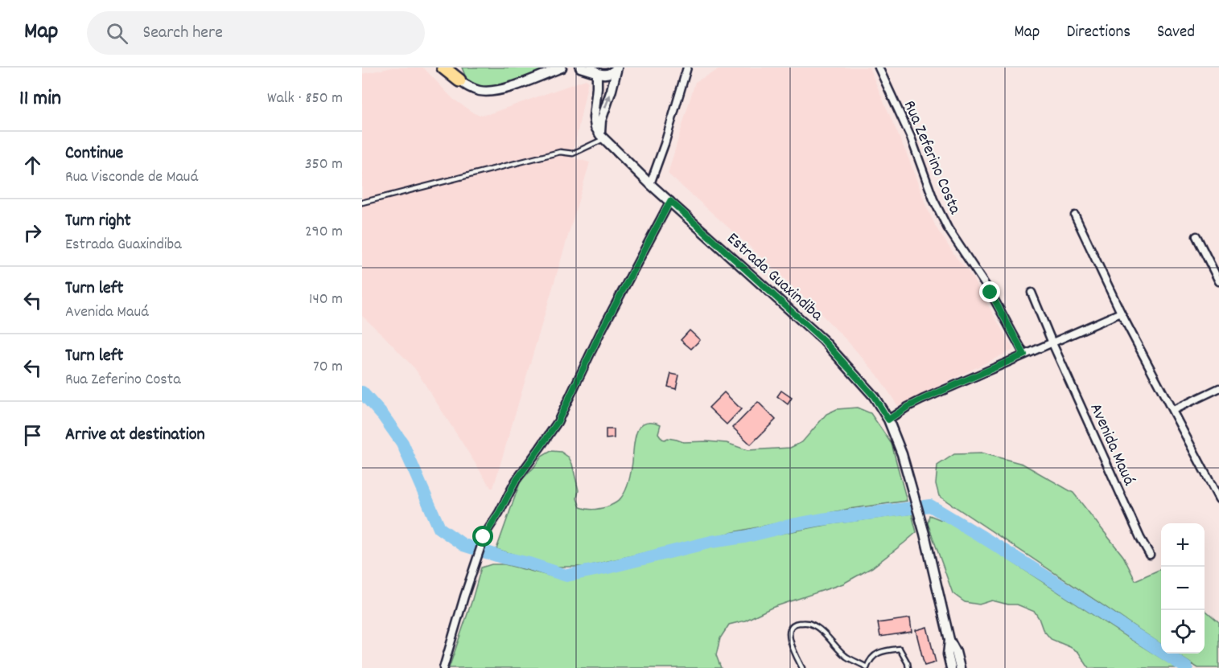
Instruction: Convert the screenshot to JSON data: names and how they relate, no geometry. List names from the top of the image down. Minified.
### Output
{"streets":{"street":["Rua Zeferino Costa","Estrada Guaxindiba","Avenida Mauá"]},"page":{"header":"Map","search":"Search here","nav":["Map","Directions","Saved"],"heading":["11 min","Walk · 850 m"],"list":[["Continue","Rua Visconde de Mauá","350 m"],["Turn right","Estrada Guaxindiba","290 m"],["Turn left","Avenida Mauá","140 m"],["Turn left","Rua Zeferino Costa","70 m"],"Arrive at destination"],"map_buttons":["+","−"]}}
